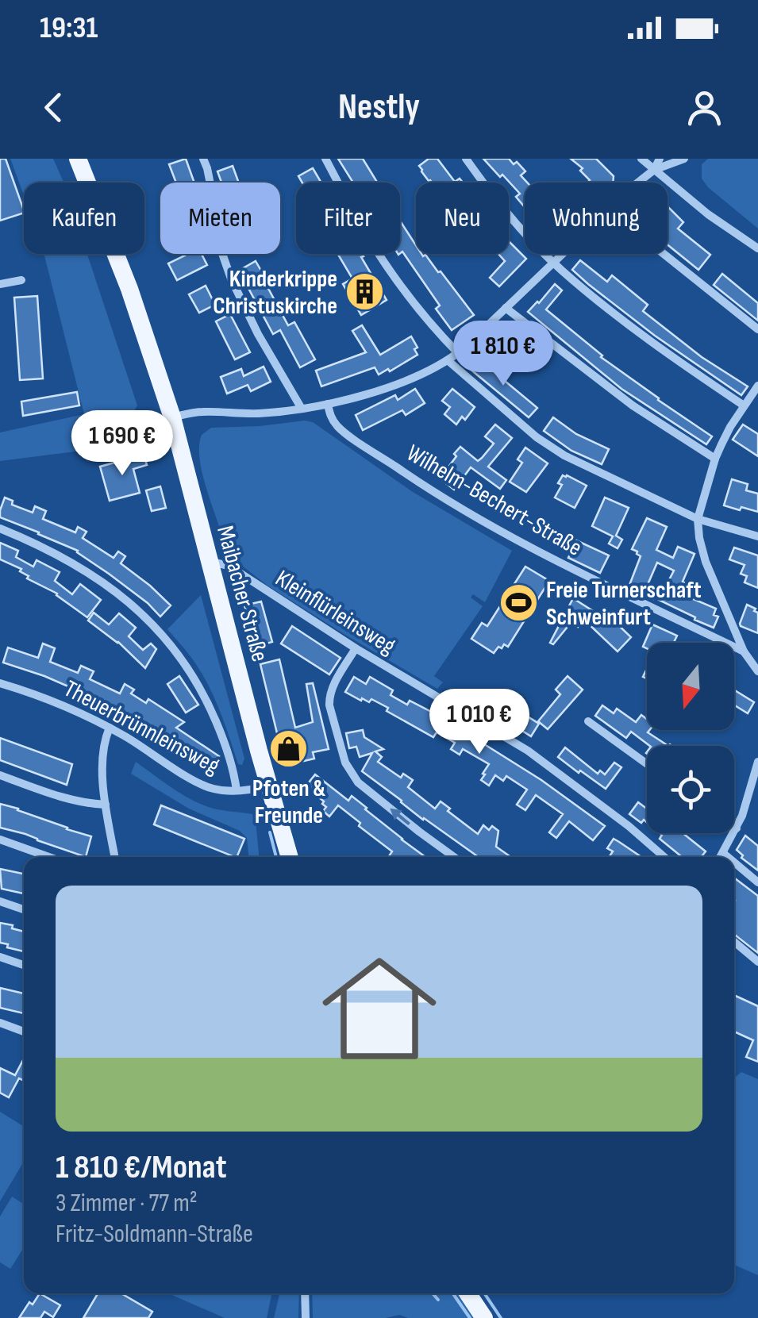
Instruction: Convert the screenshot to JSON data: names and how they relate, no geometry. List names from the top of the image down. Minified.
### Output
{"streets":{"main road":["Maibacher Straße"],"street":["Wilhelm-Bechert-Straße","Kleinflürleinsweg","Theuerbrünnleinsweg"]},"crossings":[["Maibacher Straße","Kleinflürleinsweg"],["Maibacher Straße","Theuerbrünnleinsweg"]],"places":{"building":["Kinderkrippe Christuskirche"],"sports":["Freie Turnerschaft Schweinfurt"],"shop":["Pfoten & Freunde"]},"north":"bottom","page":{"status":"19:31","header":"Nestly","chip":["Kaufen","Mieten","Filter","Neu","Wohnung"],"price":["1 810 €","1 690 €","1 010 €"],"list":[{"name":"1 810 €/Monat","note":"3 Zimmer · 77 m² · Fritz-Soldmann-Straße"}]}}
